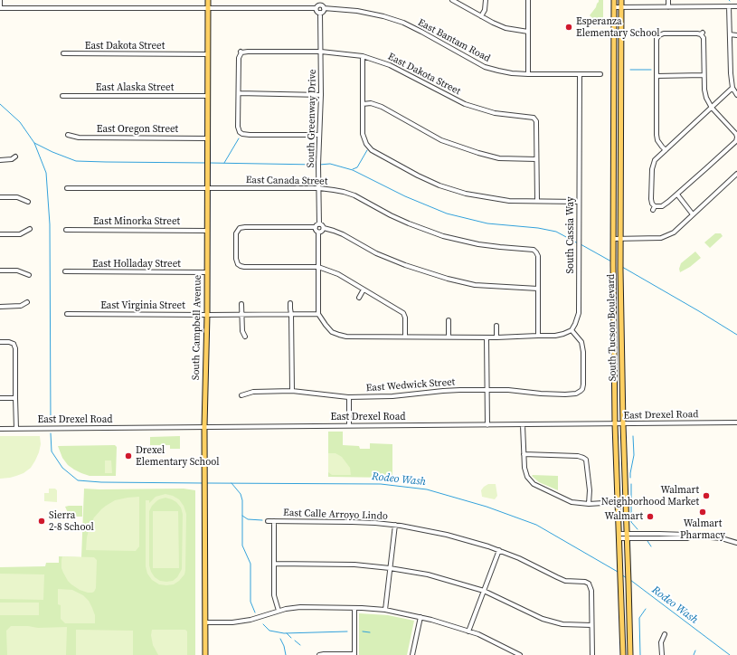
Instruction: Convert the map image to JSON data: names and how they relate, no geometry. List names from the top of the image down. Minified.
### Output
{"streets":{"main road":["South Campbell Avenue","South Tucson Boulevard"],"street":["East Bantam Road","East Dakota Street","East Alaska Street","South Greenway Drive","East Oregon Street","East Canada Street","East Minorka Street","South Cassia Way","East Holladay Street","East Virginia Street","East Wedwick Street","East Drexel Road","East Calle Arroyo Lindo"]},"crossings":[["East Bantam Road","South Cassia Way"],["East Dakota Street","South Greenway Drive"],["East Dakota Street","South Campbell Avenue"],["East Alaska Street","South Campbell Avenue"],["South Greenway Drive","East Canada Street"],["East Oregon Street","South Campbell Avenue"],["East Canada Street","South Campbell Avenue"],["East Minorka Street","South Campbell Avenue"],["South Cassia Way","East Wedwick Street"],["East Holladay Street","South Campbell Avenue"],["East Virginia Street","South Campbell Avenue"],["South Campbell Avenue","East Drexel Road"],["South Tucson Boulevard","East Drexel Road"]],"water":["Rodeo Wash"],"places":["Esperanza Elementary School","Drexel Elementary School","Walmart Neighborhood Market","Walmart Pharmacy","Walmart","Sierra 2-8 School"]}
